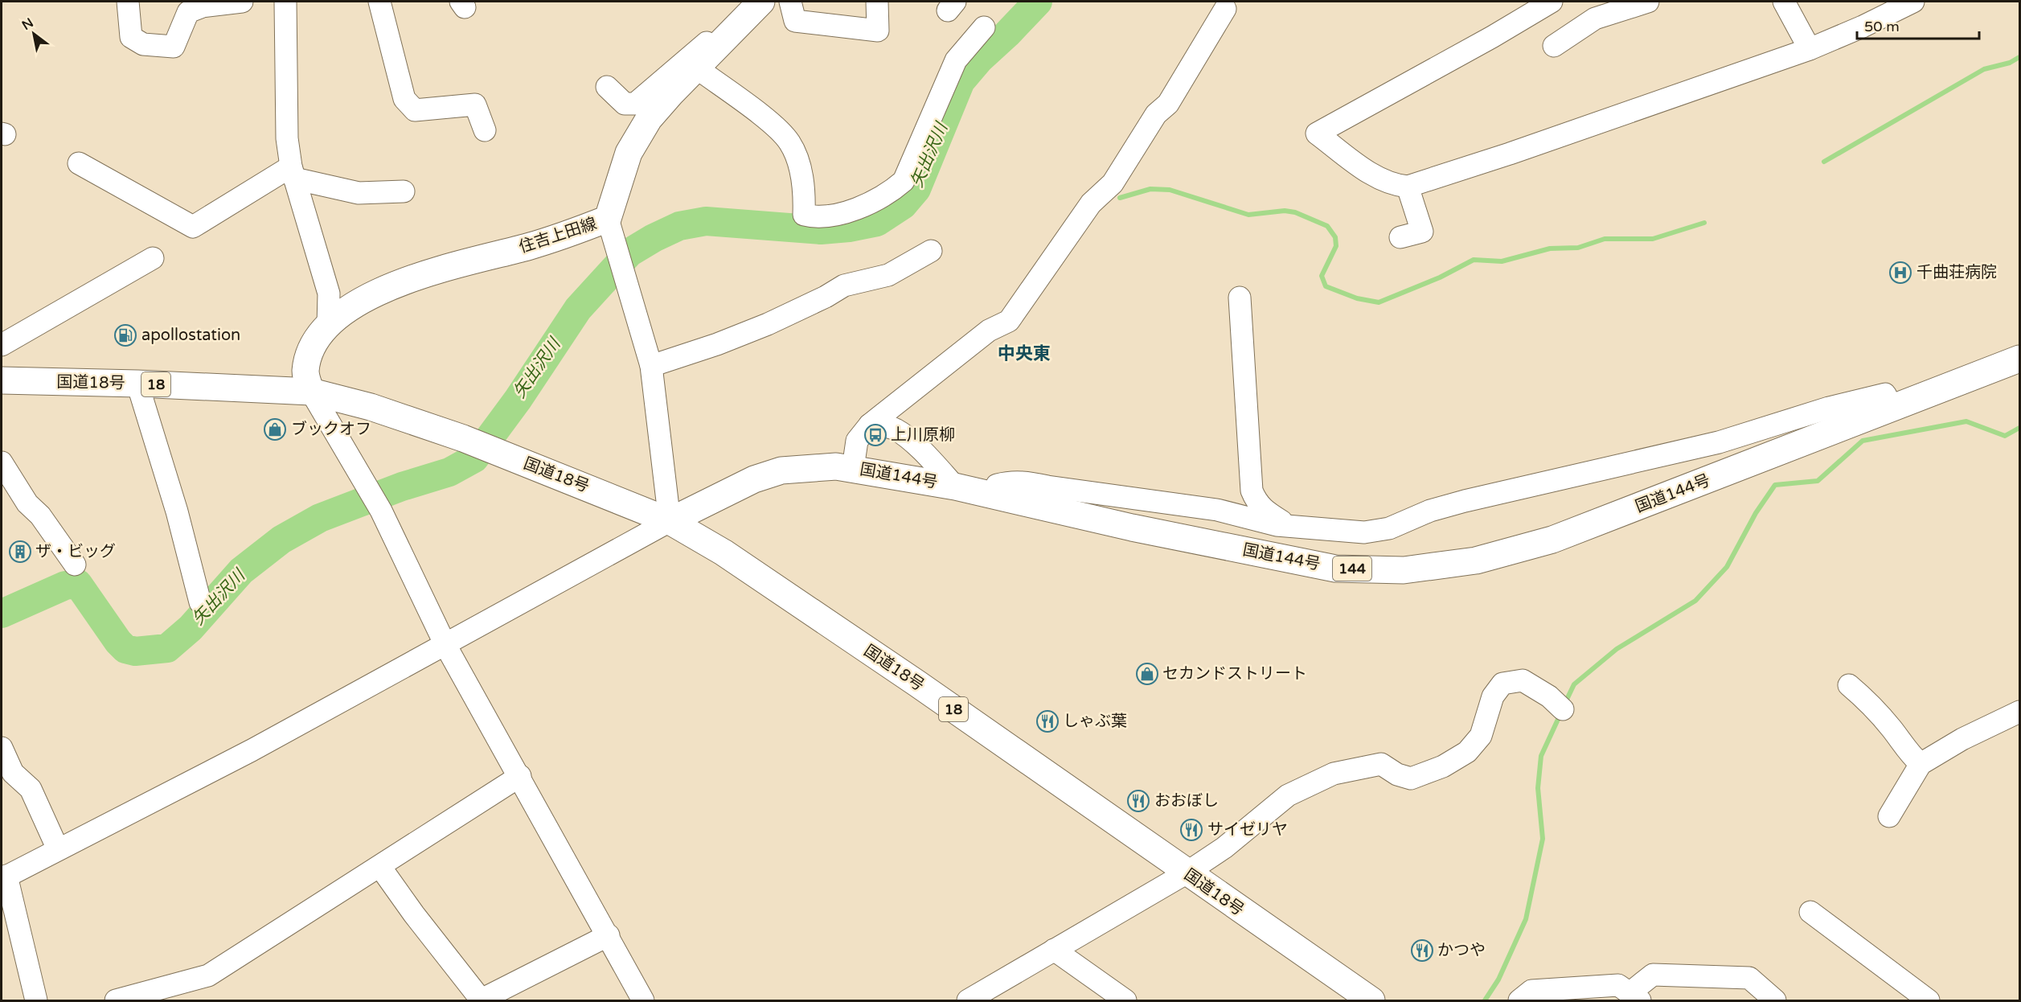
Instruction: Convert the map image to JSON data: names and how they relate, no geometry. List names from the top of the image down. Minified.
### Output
{"streets":{"main road":["住吉上田線","国道18号","18","国道144号","144"]},"crossings":[["住吉上田線","国道18号"],["国道18号","国道144号"]],"districts":["中央東"],"water":["矢出沢川"],"places":{"hospital":["千曲荘病院"],"fuel station":["apollostation"],"shop":["ブックオフ","セカンドストリート"],"bus stop":["上川原柳"],"building":["ザ・ビッグ"],"restaurant":["しゃぶ葉","おおぼし","サイゼリヤ","かつや"]},"scale_bar":"50 m","north":"top left"}
